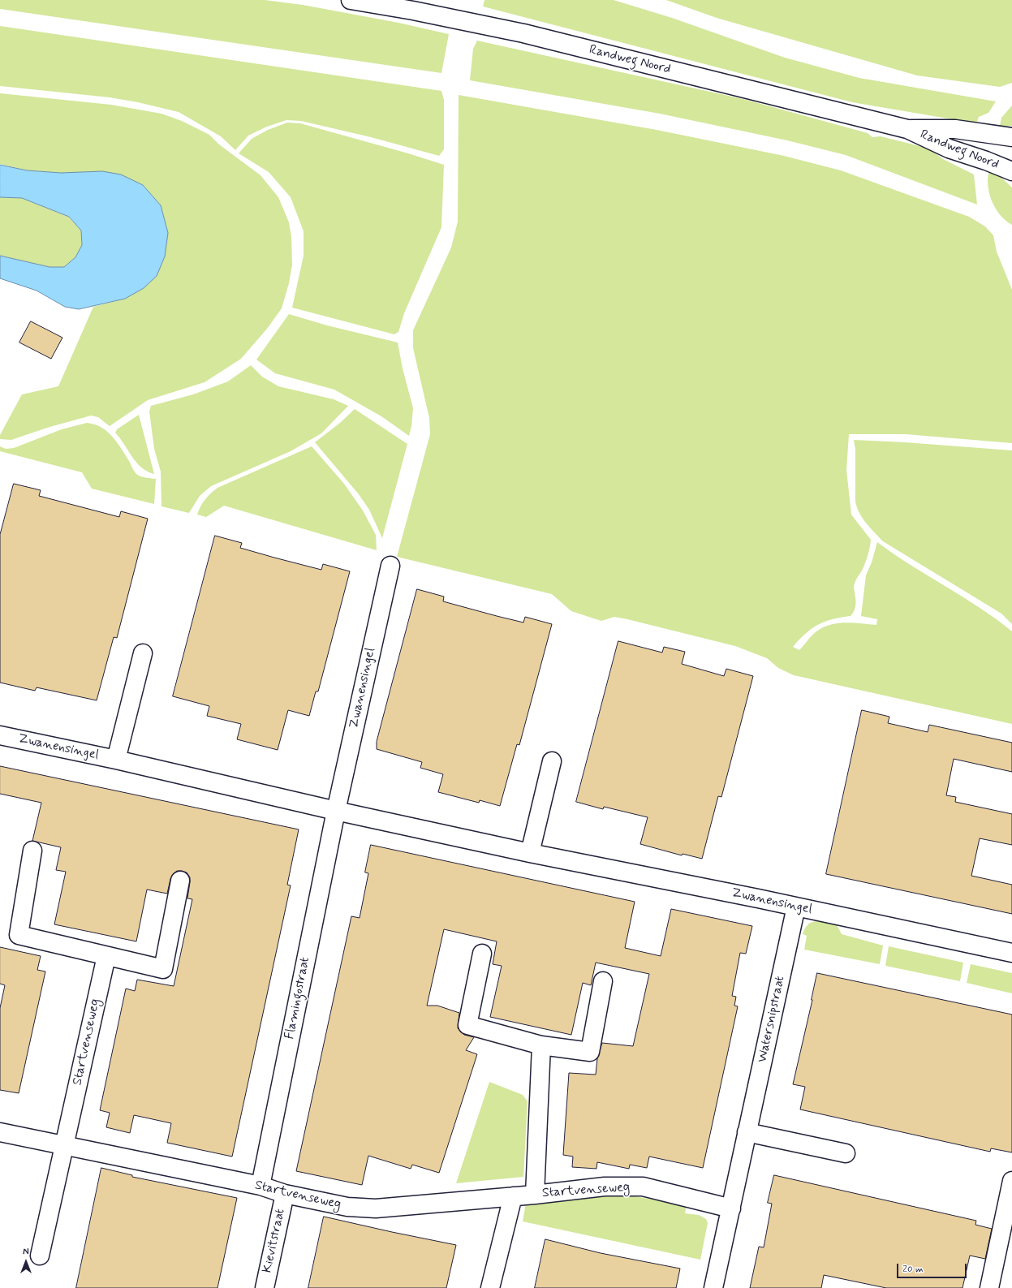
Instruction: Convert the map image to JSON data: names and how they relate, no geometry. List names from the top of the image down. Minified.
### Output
{"streets":{"street":["Randweg Noord","Zwanensingel","Flamingostraat","Watersnipstraat","Startvenseweg","Kievitstraat"]},"crossings":[["Zwanensingel","Flamingostraat"],["Zwanensingel","Watersnipstraat"],["Flamingostraat","Startvenseweg"],["Watersnipstraat","Startvenseweg"],["Startvenseweg","Kievitstraat"]],"scale_bar":"20 m","north":"top"}
